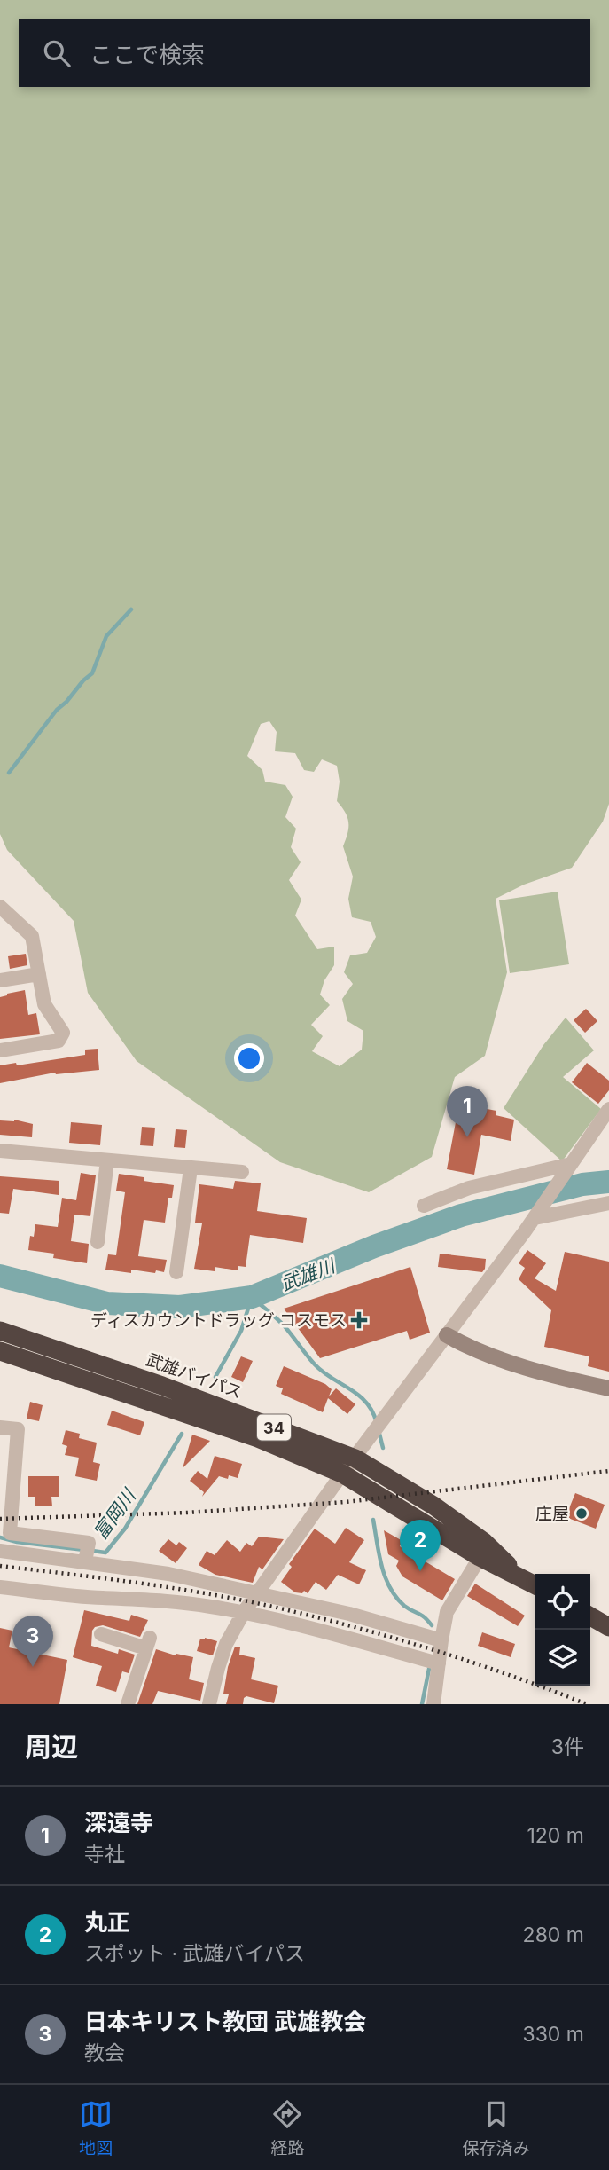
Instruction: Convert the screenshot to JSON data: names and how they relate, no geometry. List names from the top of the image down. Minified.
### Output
{"streets":{"highway":["武雄バイパス","34"]},"water":["武雄川","富岡川"],"places":{"health":["ディスカウントドラッグ コスモス"],"other":["庄屋"]},"page":{"search":"ここで検索","pins":["1","2","3"],"heading":["周辺","3件"],"list":[{"mark":"1","name":"深遠寺","note":"寺社","value":"120 m"},{"mark":"2","name":"丸正","note":"スポット · 武雄バイパス","value":"280 m"},{"mark":"3","name":"日本キリスト教団 武雄教会","note":"教会","value":"330 m"}],"nav":["地図","経路","保存済み"]}}
